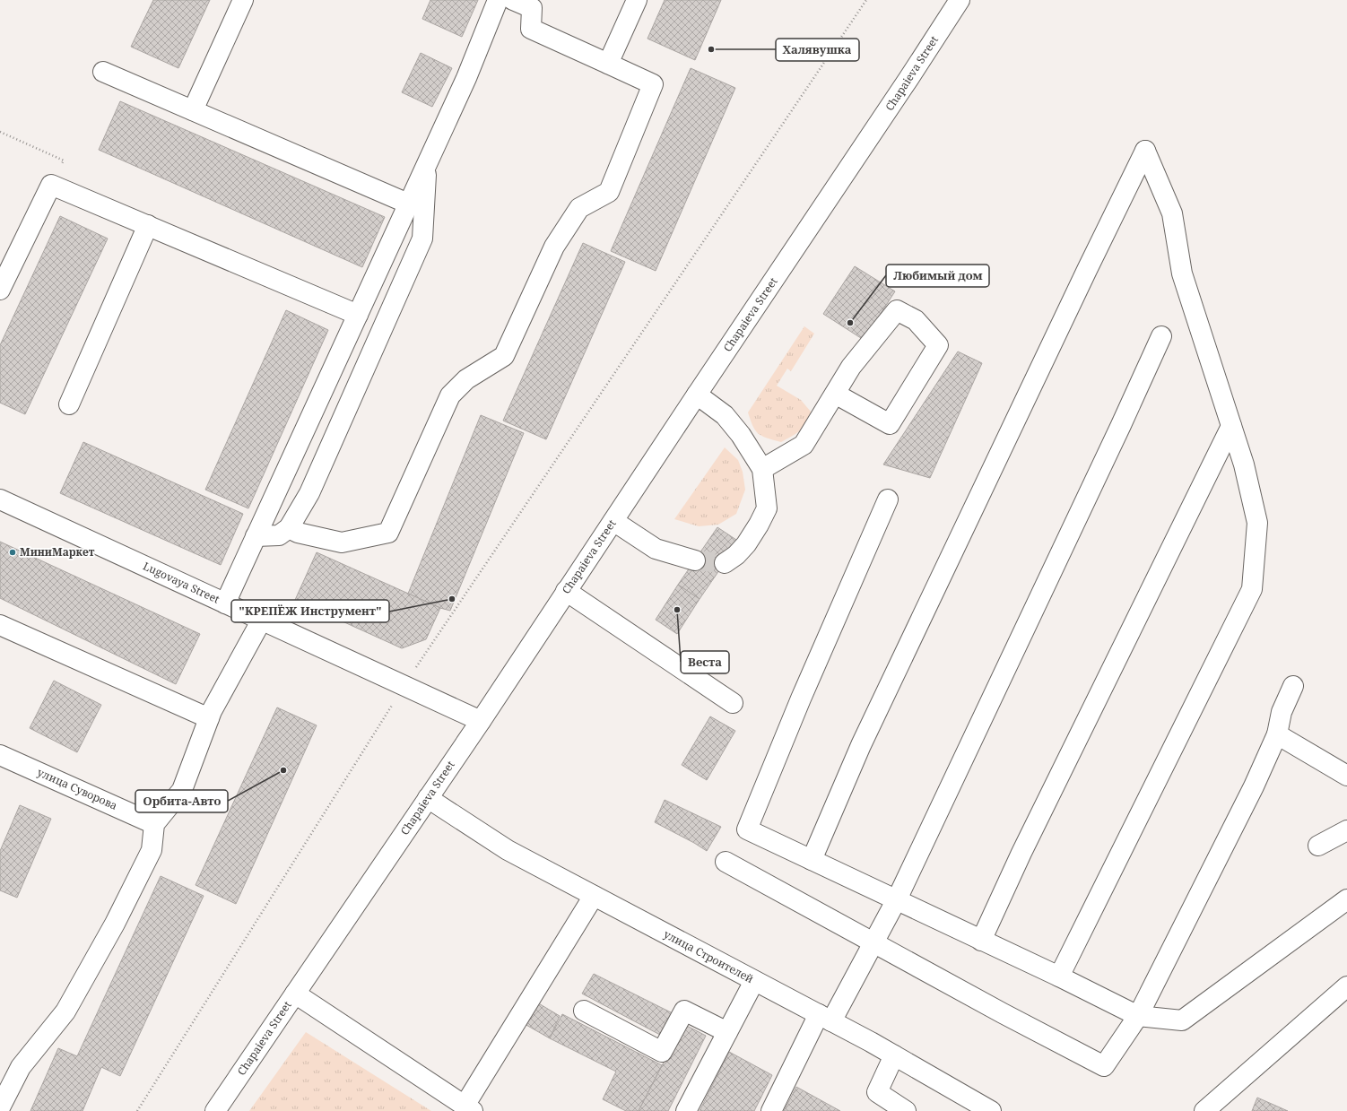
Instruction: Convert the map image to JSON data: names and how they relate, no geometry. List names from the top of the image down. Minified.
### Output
{"streets":{"main road":["Chapaieva Street","Lugovaya Street","улица Суворова","улица Строителей"]},"crossings":[["Chapaieva Street","Lugovaya Street"],["Chapaieva Street","улица Строителей"]],"places":["Халявушка","Любимый дом","МиниМаркет","\"КРЕПЁЖ Инструмент\"","Веста","Орбита-Авто"]}
